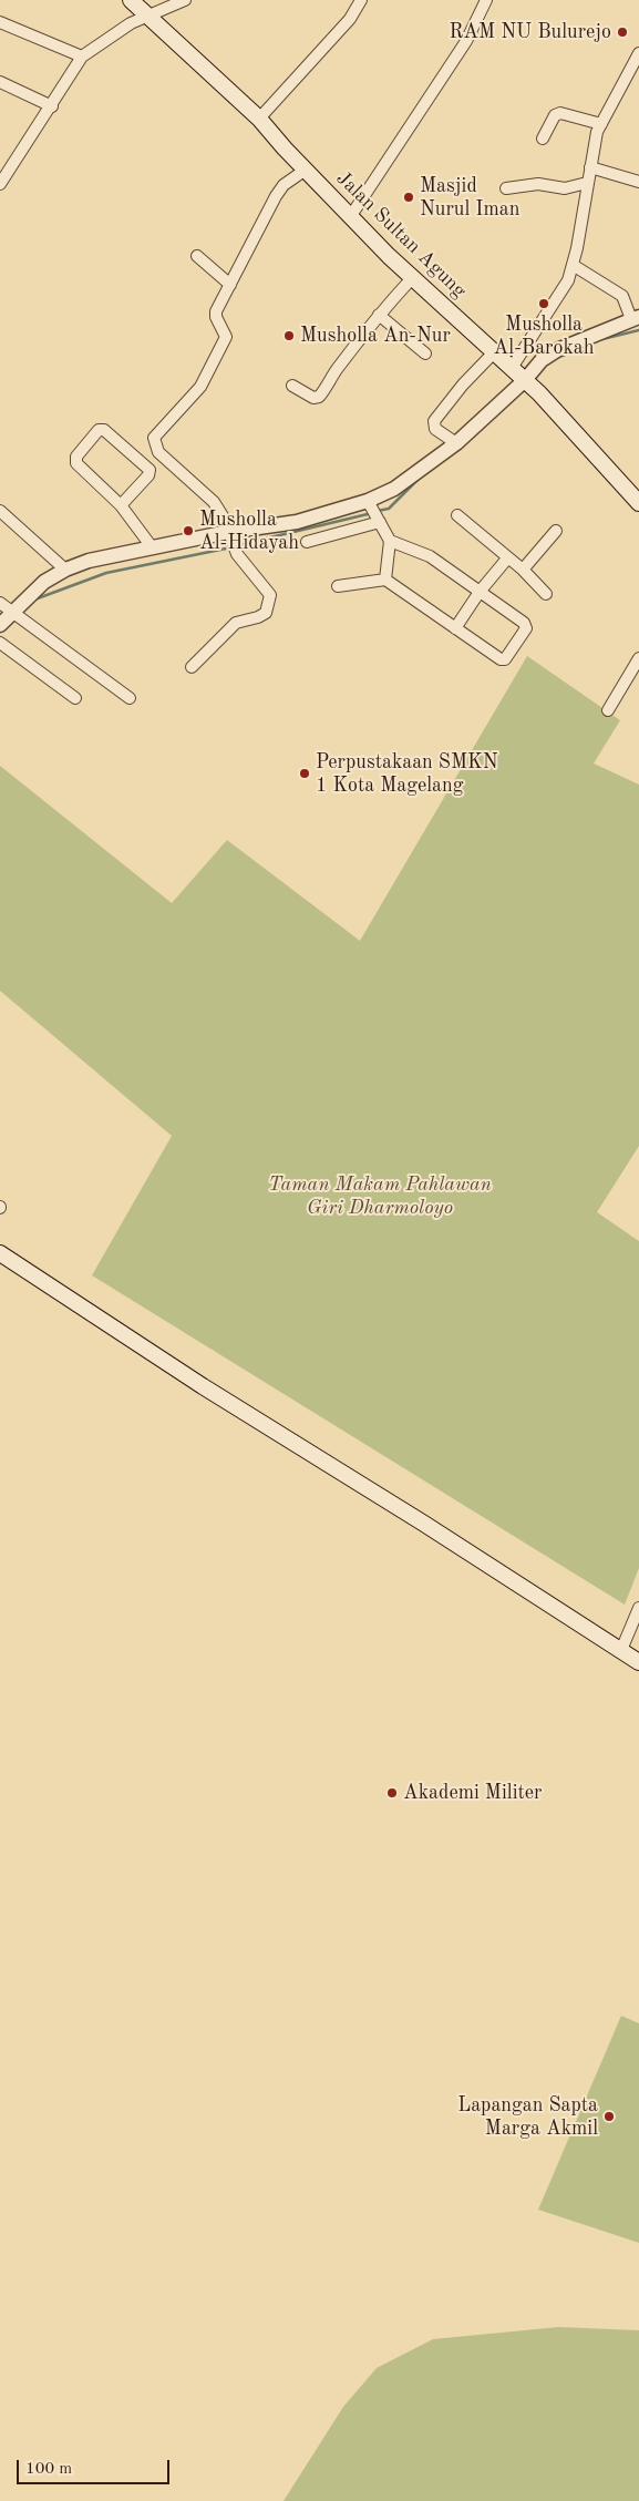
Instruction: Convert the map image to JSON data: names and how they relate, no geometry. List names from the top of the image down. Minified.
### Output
{"streets":{"main road":["Jalan Sultan Agung"]},"parks":["Taman Makam Pahlawan Giri Dharmoloyo"],"places":["RAM NU Bulurejo","Masjid Nurul Iman","Musholla Al-Barokah","Musholla An-Nur","Musholla Al-Hidayah","Perpustakaan SMKN 1 Kota Magelang","Akademi Militer","Lapangan Sapta Marga Akmil"],"scale_bar":"100 m"}
